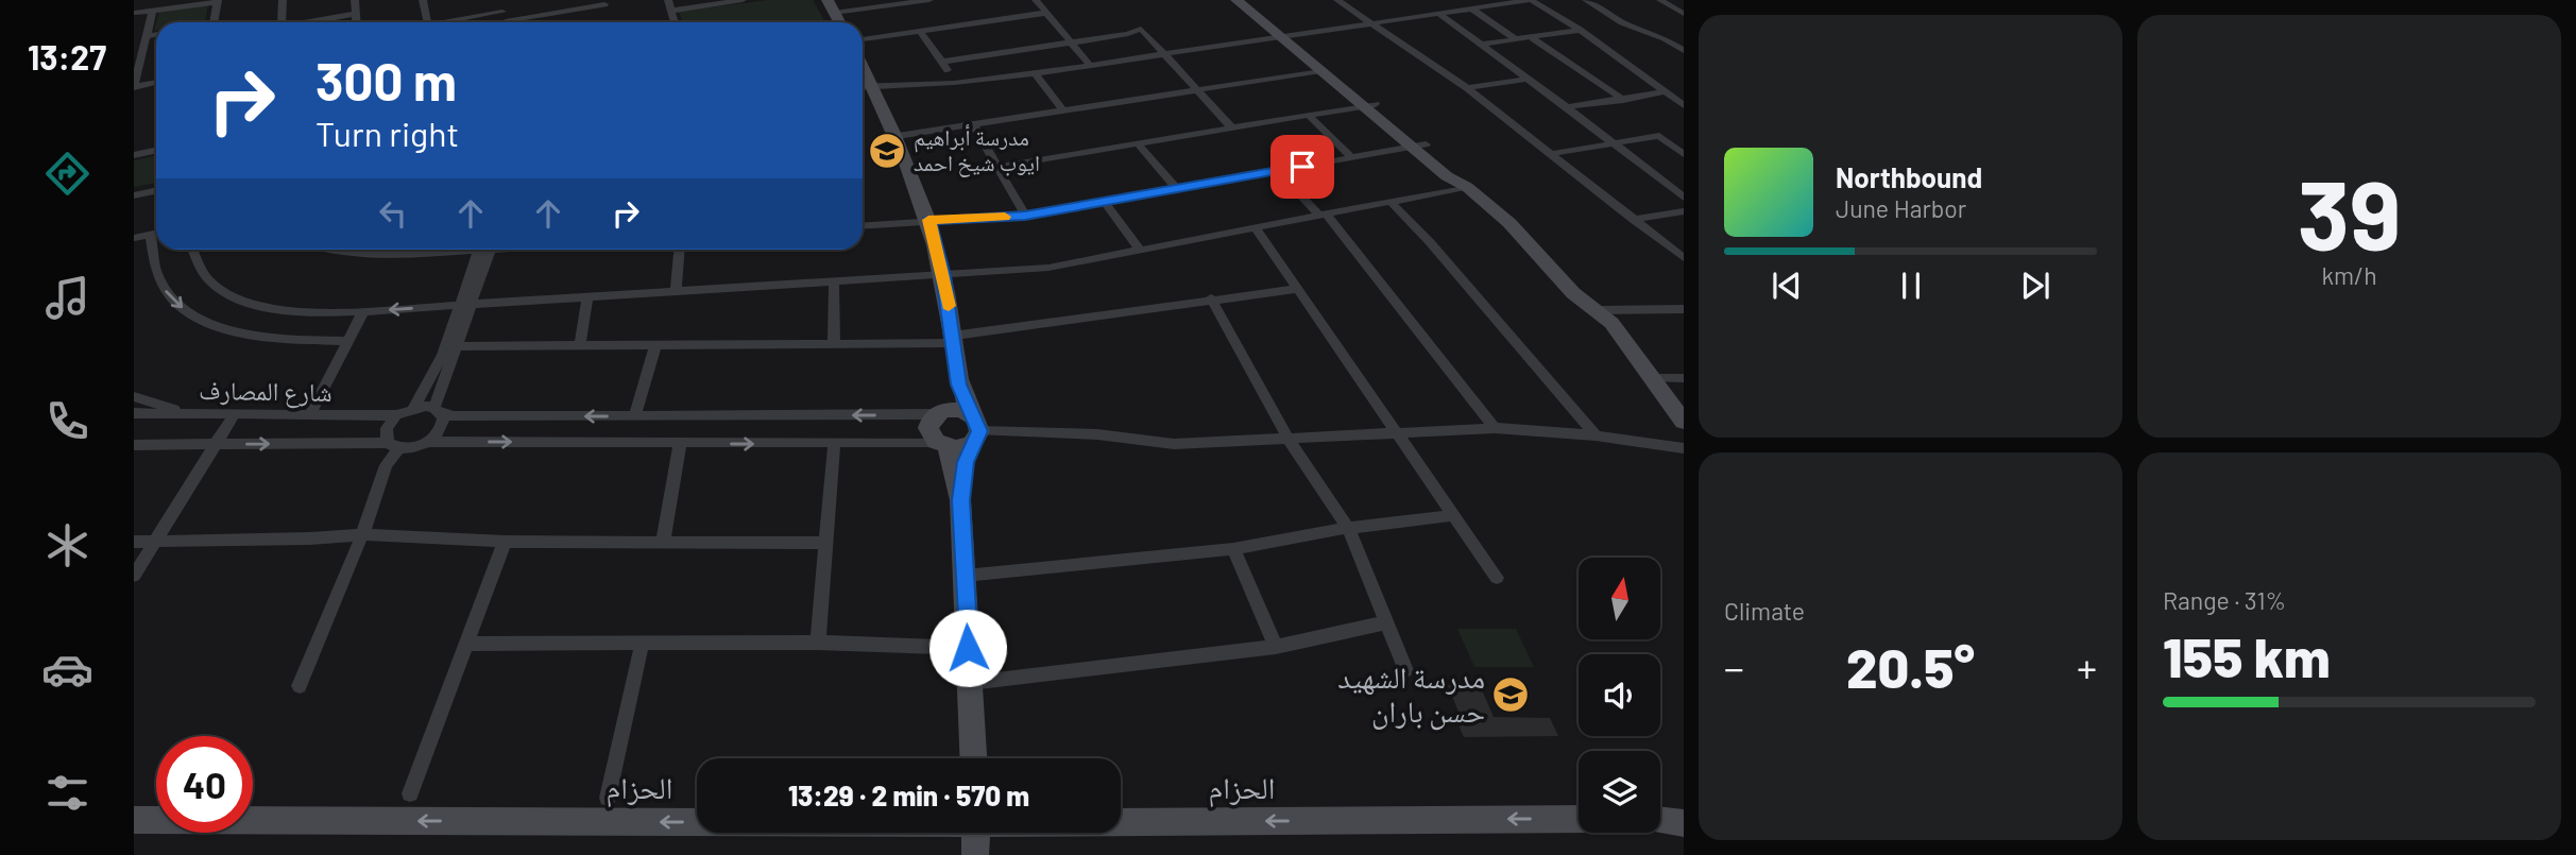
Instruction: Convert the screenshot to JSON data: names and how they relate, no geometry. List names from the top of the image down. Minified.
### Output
{"streets":{"street":["شارع المصارف","الحزام"]},"places":{"school or university":["مدرسة أبراهيم ايوب شيخ احمد","مدرسة الشهيد حسن باران"]},"north":"top","page":{"tabs":"13:27","tile":[["39","km/h"],"Climate",["Range · 31%","155 km"]],"turn":["300 m","Turn right"],"song":["Northbound","June Harbor"],"heat":["−","20.5°","+"],"limit":"40","trip":"13:29 · 2 min · 570 m"}}
